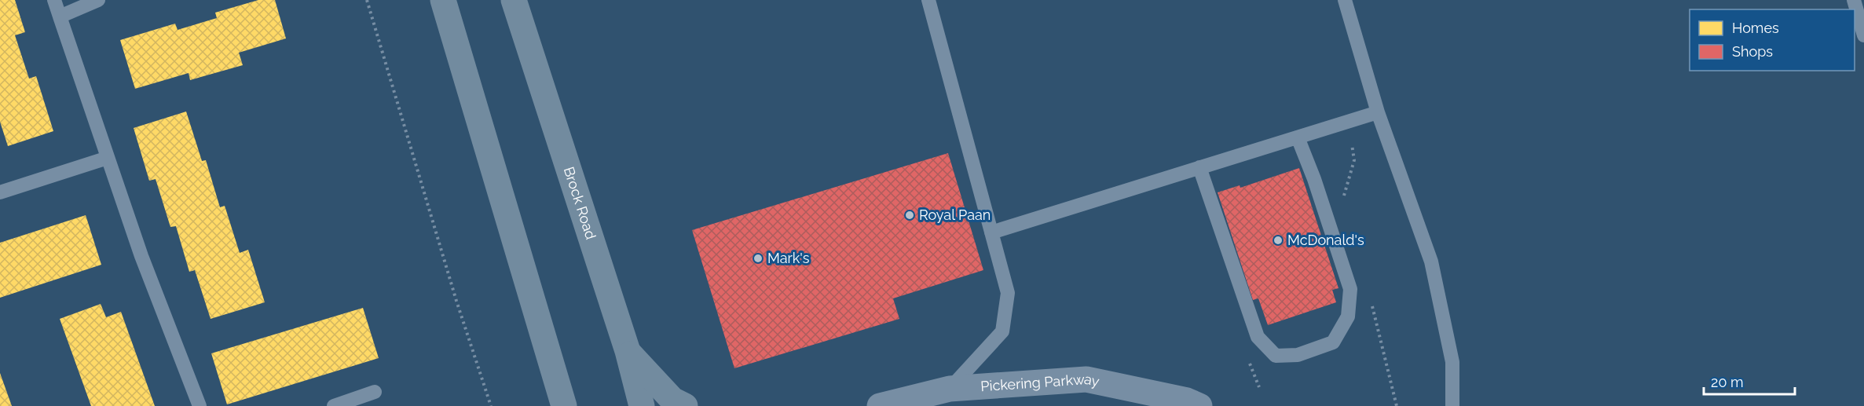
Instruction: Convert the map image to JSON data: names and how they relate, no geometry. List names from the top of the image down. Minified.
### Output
{"streets":{"main road":["Brock Road"],"street":["Pickering Parkway"]},"places":["Royal Paan","McDonald's","Mark's"],"legend":["Homes","Shops"],"scale_bar":"20 m"}
